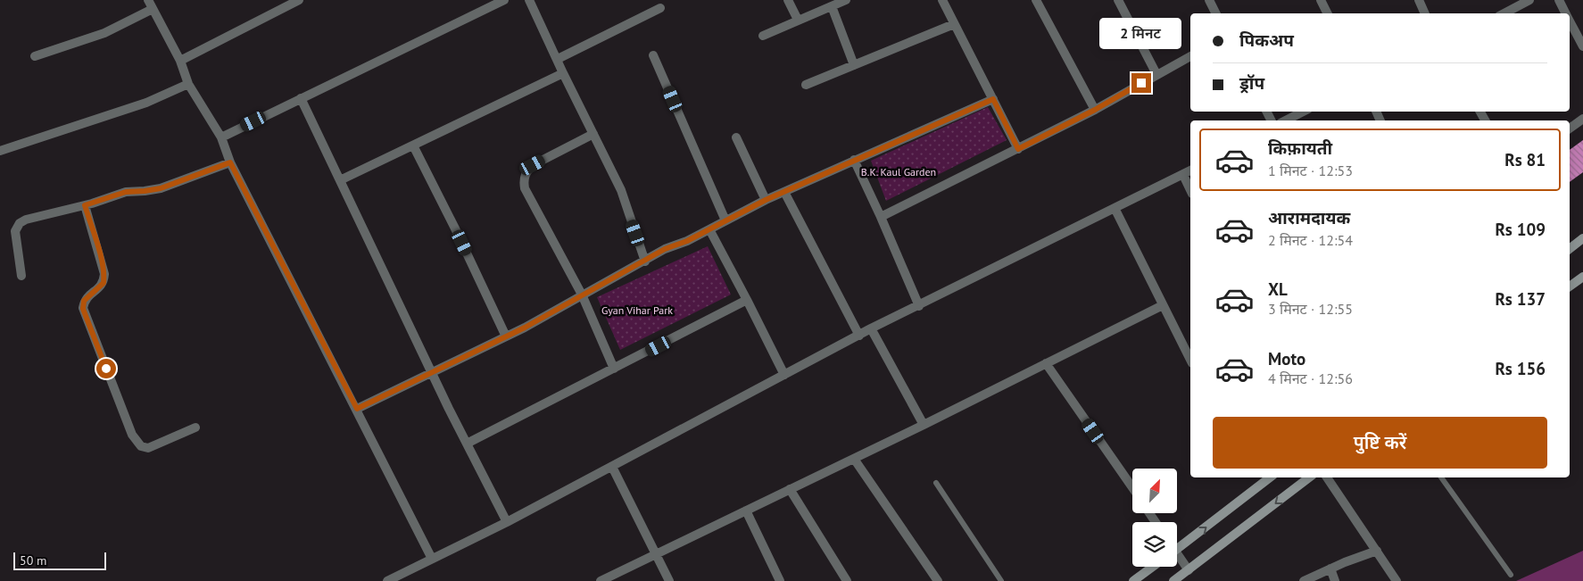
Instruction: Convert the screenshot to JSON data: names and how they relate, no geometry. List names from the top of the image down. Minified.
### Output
{"parks":["B.K. Kaul Garden","Gyan Vihar Park"],"scale_bar":"50 m","north":"top right","page":{"banner":["पिकअप","ड्रॉप"],"bubble":"2 मिनट","list":[{"name":"किफ़ायती","note":"1 मिनट · 12:53","value":"Rs 81"},{"name":"आरामदायक","note":"2 मिनट · 12:54","value":"Rs 109"},{"name":"XL","note":"3 मिनट · 12:55","value":"Rs 137"},{"name":"Moto","note":"4 मिनट · 12:56","value":"Rs 156"}],"buttons":"पुष्टि करें","scale":"50 m"}}
